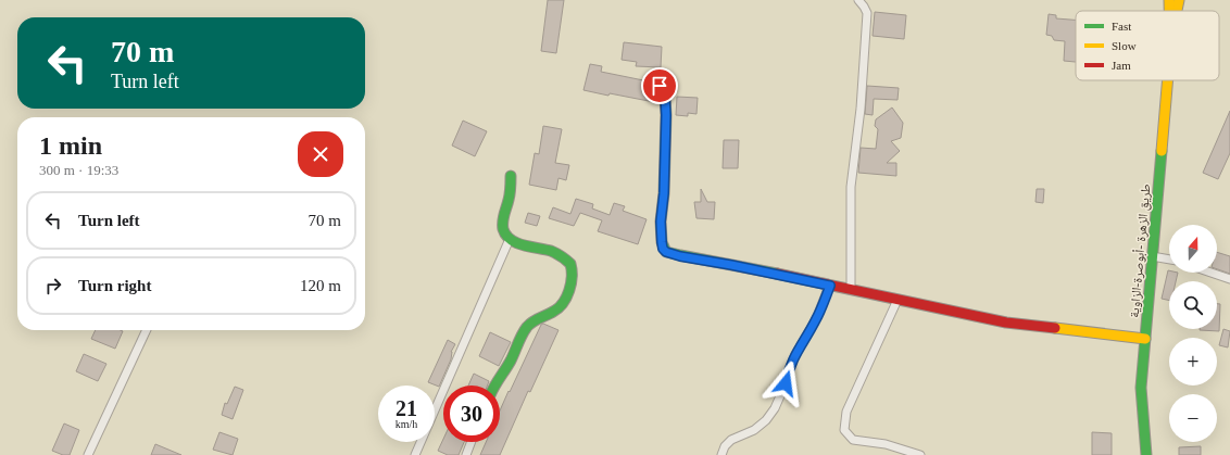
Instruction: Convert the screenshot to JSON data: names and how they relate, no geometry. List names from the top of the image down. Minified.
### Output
{"streets":{"street":["طريق الزهرة -أبوصرة-الزاوية"]},"legend":["Fast","Slow","Jam"],"north":"top","page":{"turn":["70 m","Turn left"],"heading":["1 min","300 m · 19:33"],"list":[{"name":"Turn left","value":"70 m"},{"name":"Turn right","value":"120 m"}],"map_buttons":["+","−"],"speed":"21 km/h","limit":"30"}}
